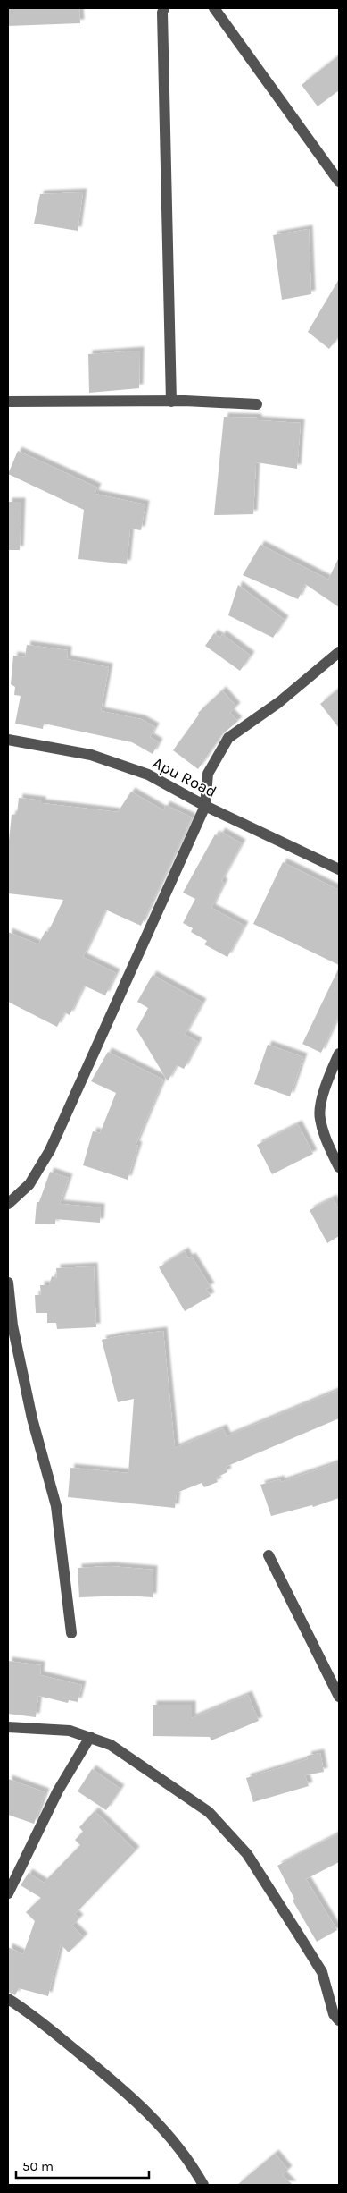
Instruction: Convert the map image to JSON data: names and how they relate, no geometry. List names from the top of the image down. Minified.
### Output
{"streets":{"street":["Apu Road"]},"scale_bar":"50 m"}
